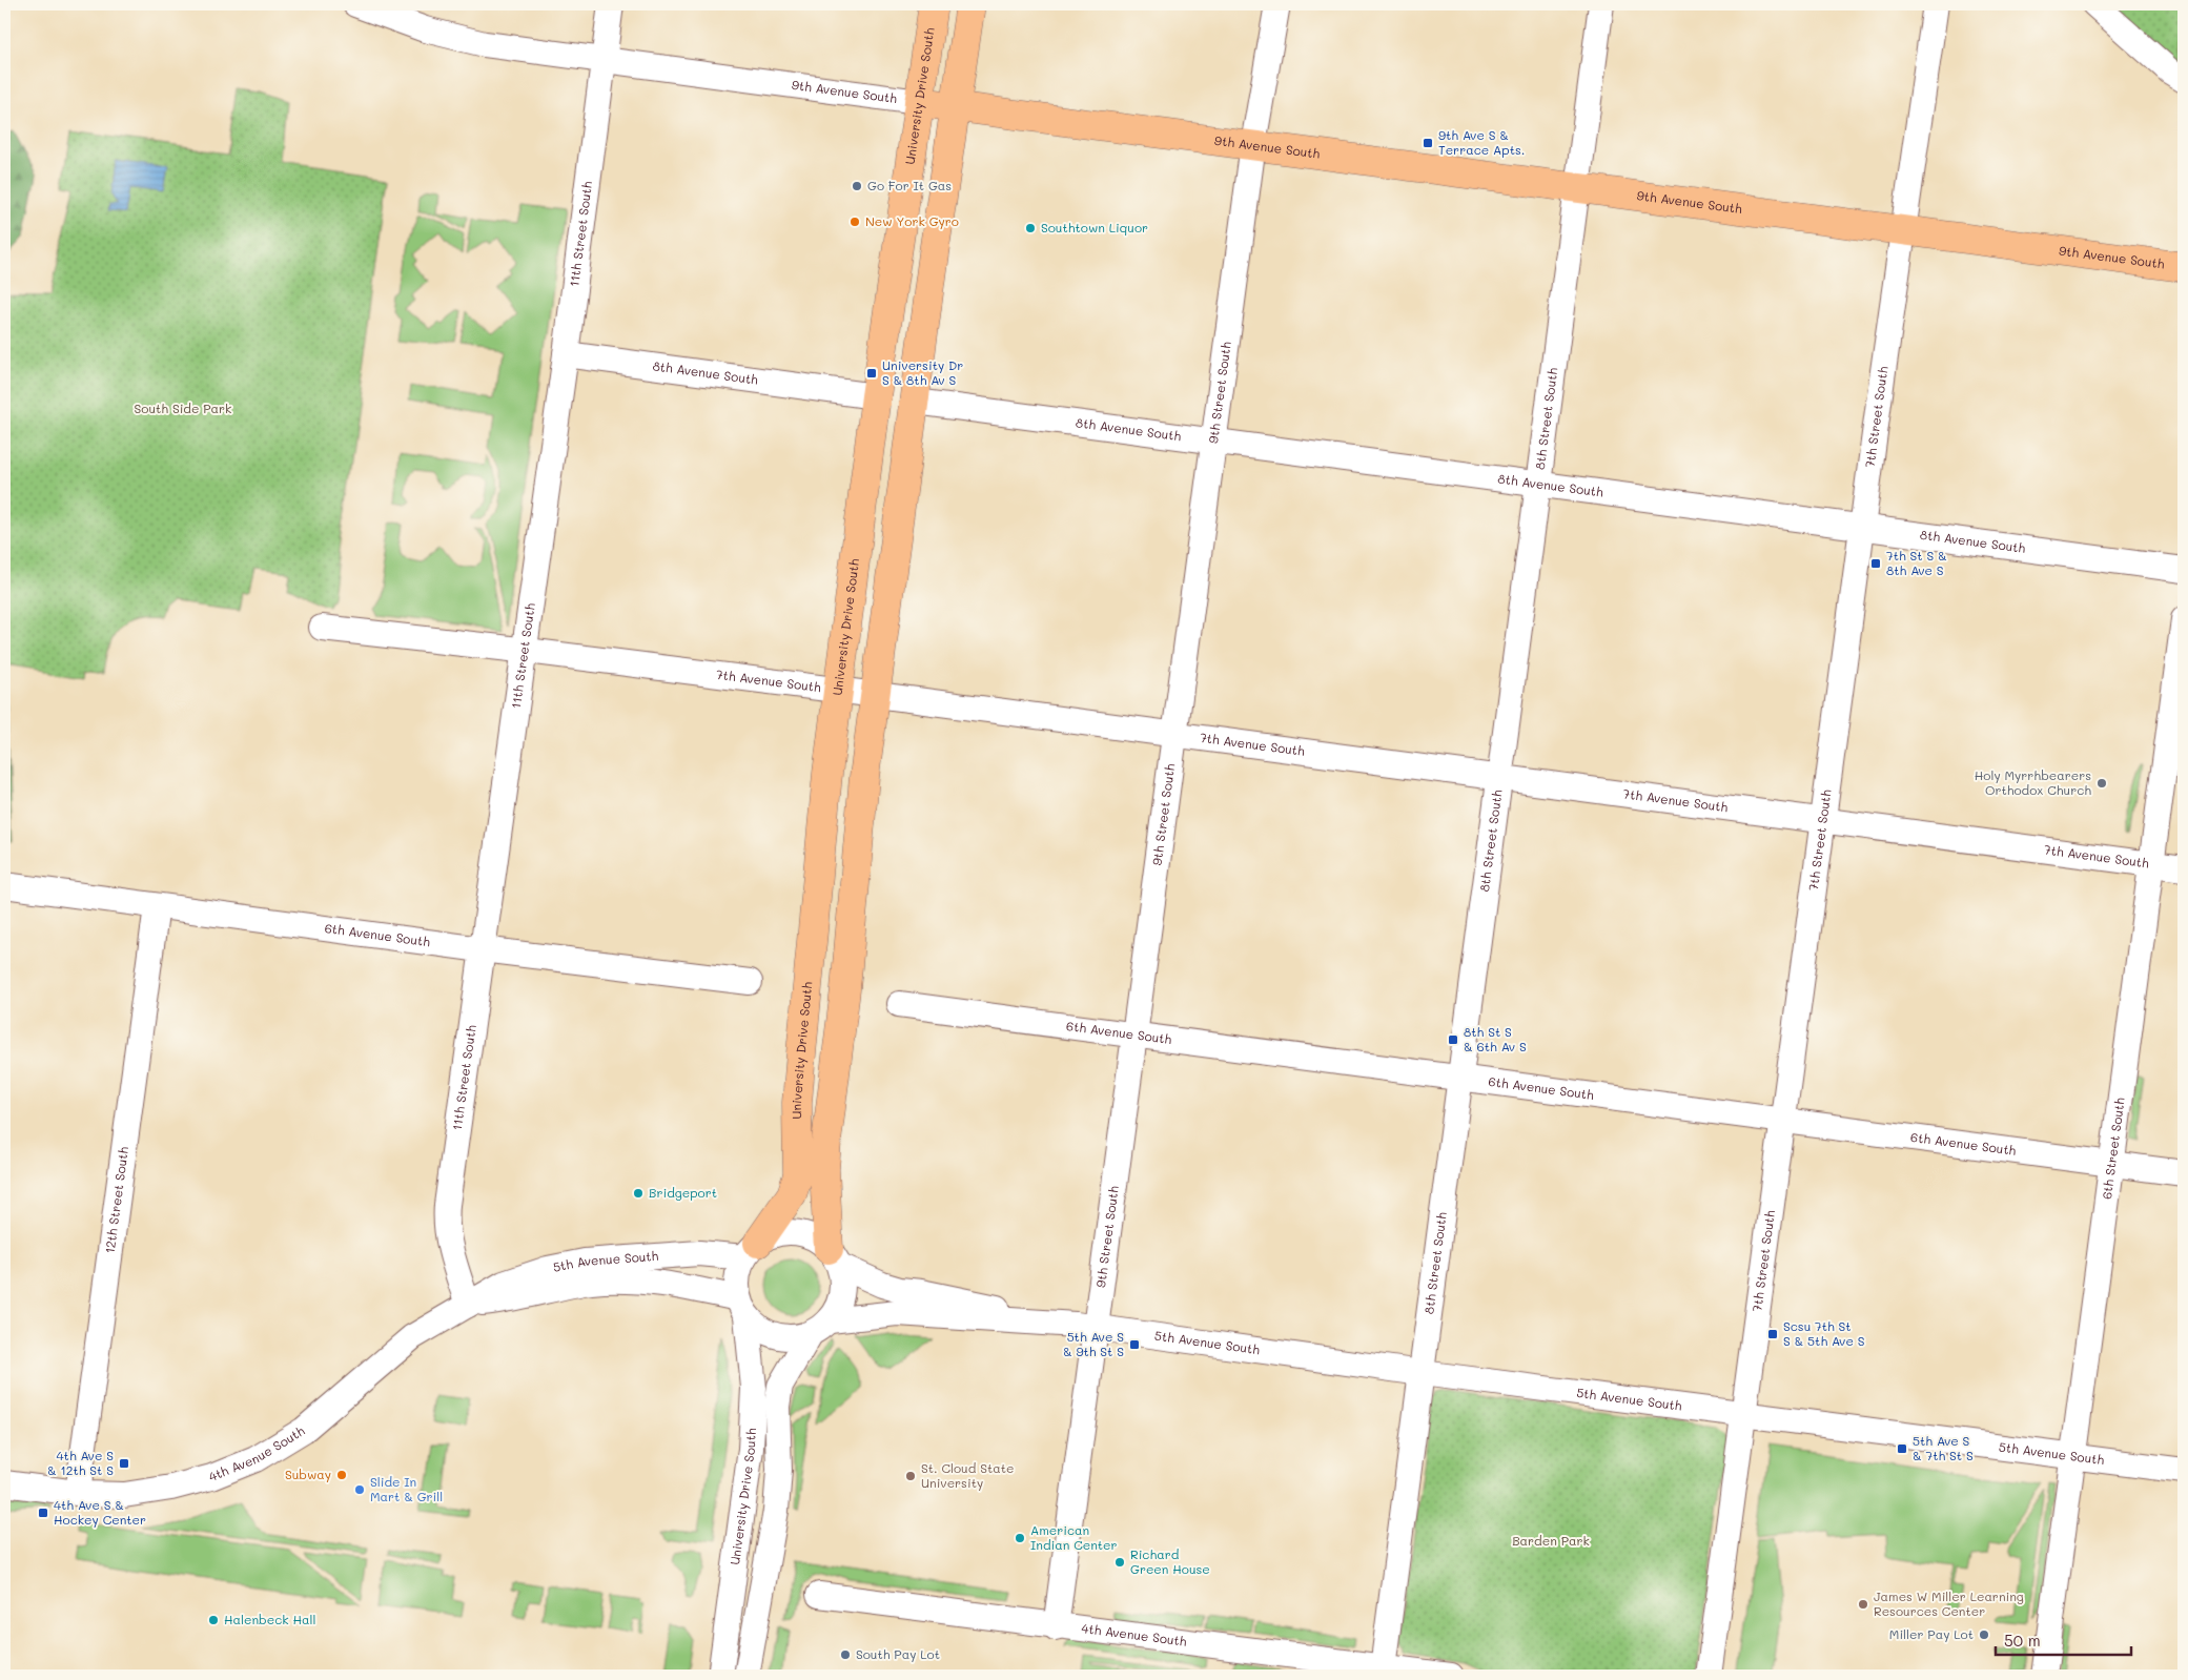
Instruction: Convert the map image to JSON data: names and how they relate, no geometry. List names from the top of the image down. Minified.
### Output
{"streets":{"main road":["9th Avenue South","University Drive South"],"street":["11th Street South","8th Avenue South","9th Street South","7th Street South","8th Street South","7th Avenue South","6th Avenue South","6th Street South","12th Street South","5th Avenue South","4th Avenue South"]},"crossings":[["9th Avenue South","University Drive South"],["9th Avenue South","11th Street South"],["9th Avenue South","9th Street South"],["9th Avenue South","7th Street South"],["9th Avenue South","8th Street South"],["University Drive South","8th Avenue South"],["University Drive South","7th Avenue South"],["University Drive South","5th Avenue South"],["11th Street South","8th Avenue South"],["11th Street South","7th Avenue South"],["11th Street South","6th Avenue South"],["11th Street South","5th Avenue South"],["11th Street South","4th Avenue South"],["8th Avenue South","9th Street South"],["8th Avenue South","7th Street South"],["8th Avenue South","8th Street South"],["9th Street South","7th Avenue South"],["9th Street South","6th Avenue South"],["9th Street South","5th Avenue South"],["9th Street South","4th Avenue South"],["7th Street South","7th Avenue South"],["7th Street South","6th Avenue South"],["7th Street South","5th Avenue South"],["8th Street South","7th Avenue South"],["8th Street South","6th Avenue South"],["8th Street South","5th Avenue South"],["8th Street South","4th Avenue South"],["7th Avenue South","6th Street South"],["6th Avenue South","6th Street South"],["6th Avenue South","12th Street South"],["6th Street South","5th Avenue South"],["12th Street South","4th Avenue South"],["5th Avenue South","4th Avenue South"]],"parks":["South Side Park","Barden Park"],"places":{"transit":["9th Ave S & Terrace Apts.","University Dr S & 8th Av S","7th St S & 8th Ave S","8th St S & 6th Av S","Scsu 7th St S & 5th Ave S","5th Ave S & 9th St S","5th Ave S & 7th St S","4th Ave S & 12th St S","4th Ave S & Hockey Center"],"other":["Go For It Gas","New York Gyro","Southtown Liquor","Holy Myrrhbearers Orthodox Church","Bridgeport","Subway","St. Cloud State University","Slide In Mart & Grill","American Indian Center","Richard Green House","James W Miller Learning Resources Center","Halenbeck Hall","Miller Pay Lot","South Pay Lot"]},"scale_bar":"50 m"}
